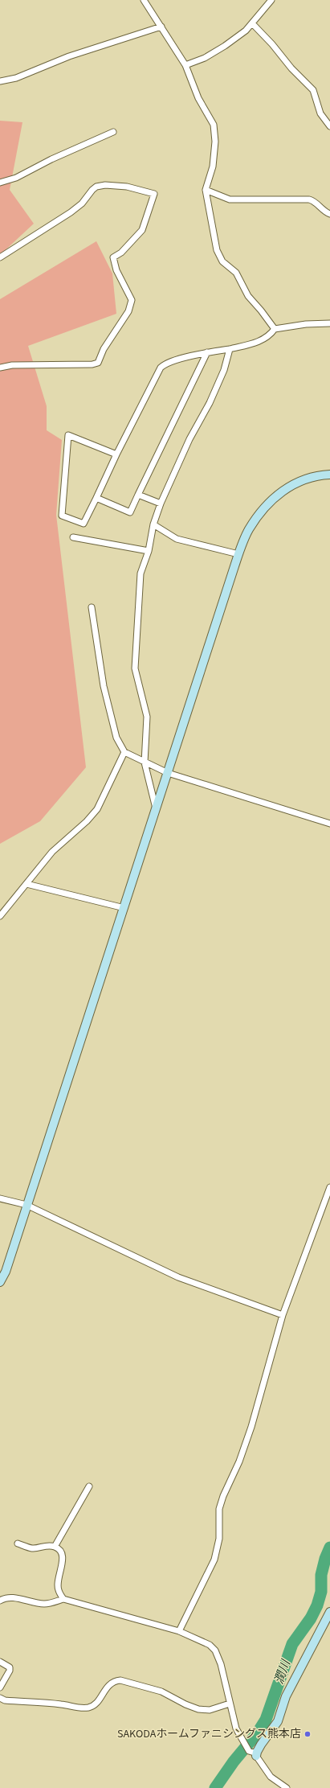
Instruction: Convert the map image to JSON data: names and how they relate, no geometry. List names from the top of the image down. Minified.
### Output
{"water":["潤川"],"places":["SAKODAホームファニシングス熊本店"]}
